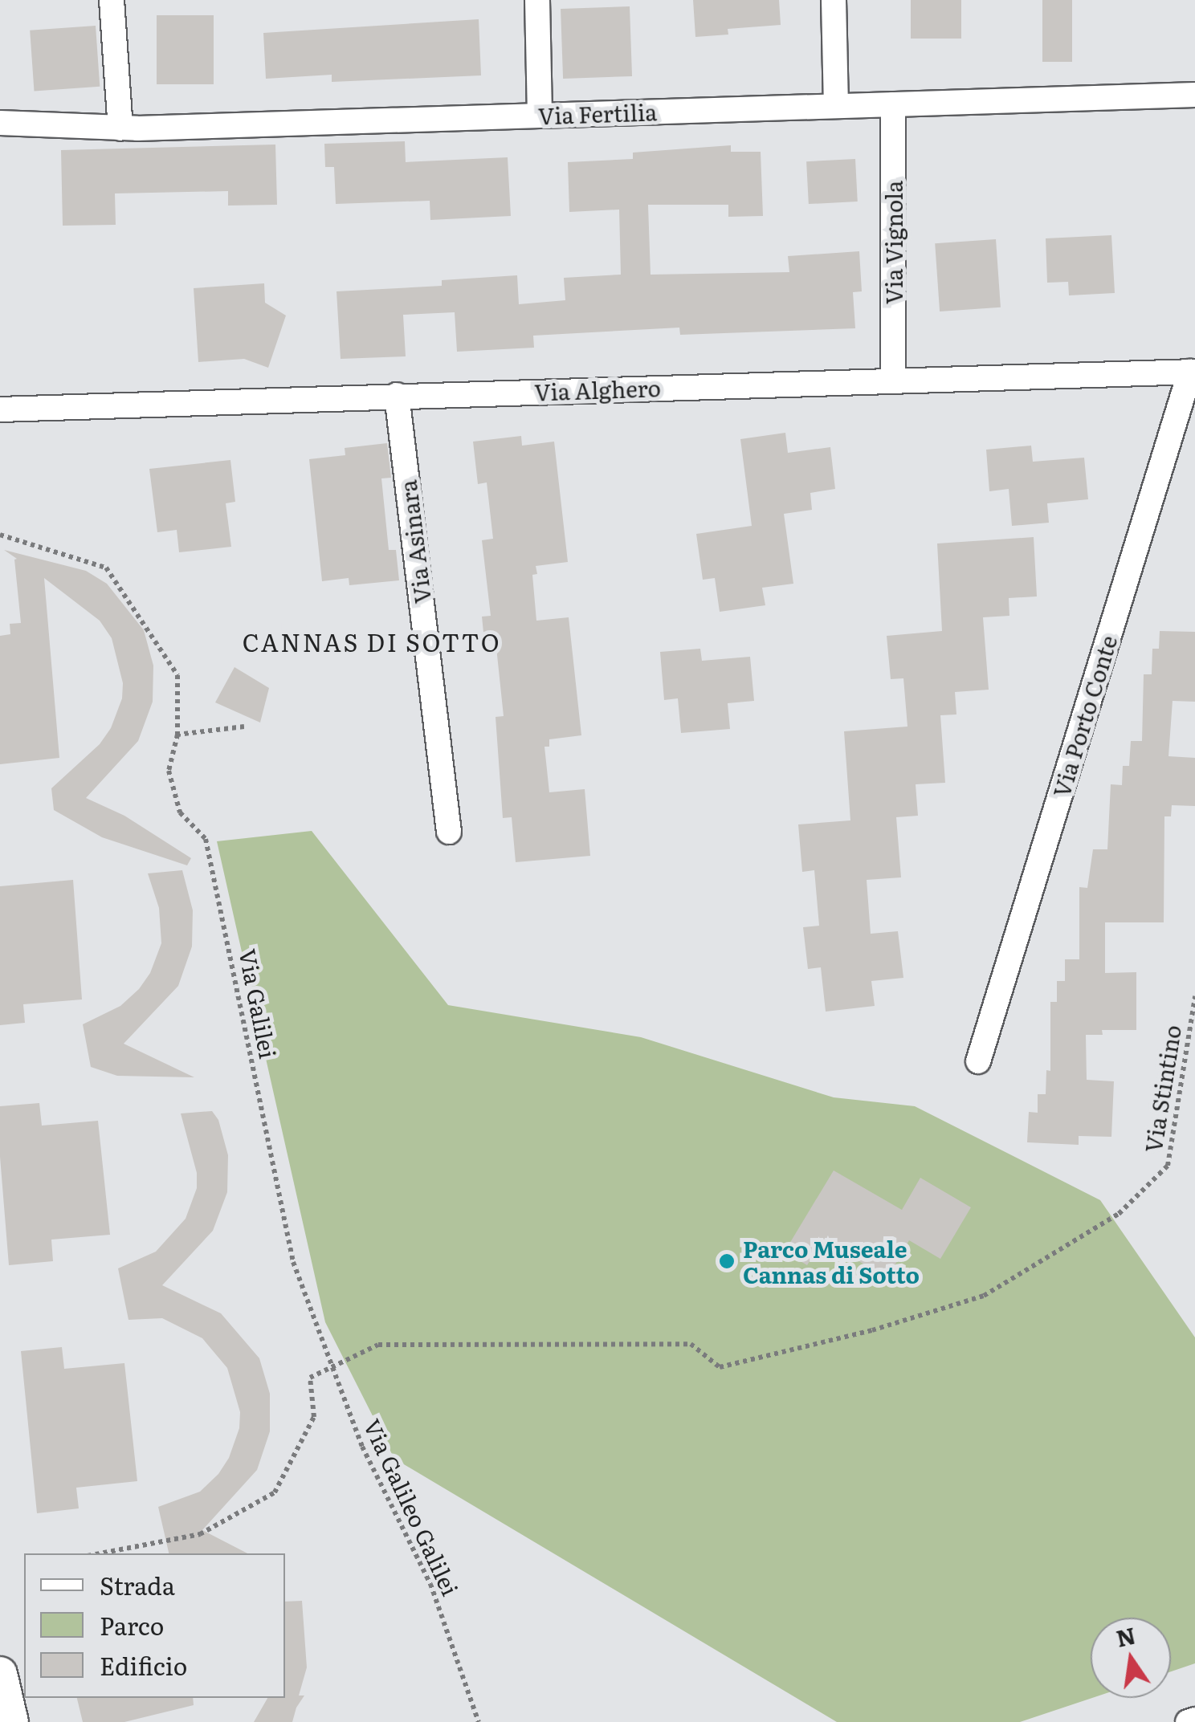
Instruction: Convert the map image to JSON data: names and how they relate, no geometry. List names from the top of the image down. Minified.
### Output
{"streets":{"street":["Via Fertilia","Via Vignola","Via Alghero","Via Asinara","Via Porto Conte"],"path":["Via Galilei","Via Stintino","Via Galileo Galilei"]},"crossings":[["Via Fertilia","Via Vignola"],["Via Vignola","Via Alghero"],["Via Alghero","Via Asinara"],["Via Alghero","Via Porto Conte"],["Via Galilei","Via Galileo Galilei"],["Via Stintino","Via Galileo Galilei"]],"districts":["CANNAS DI SOTTO"],"places":["Parco Museale Cannas di Sotto"],"legend":["Strada","Parco","Edificio"],"north":"top"}
